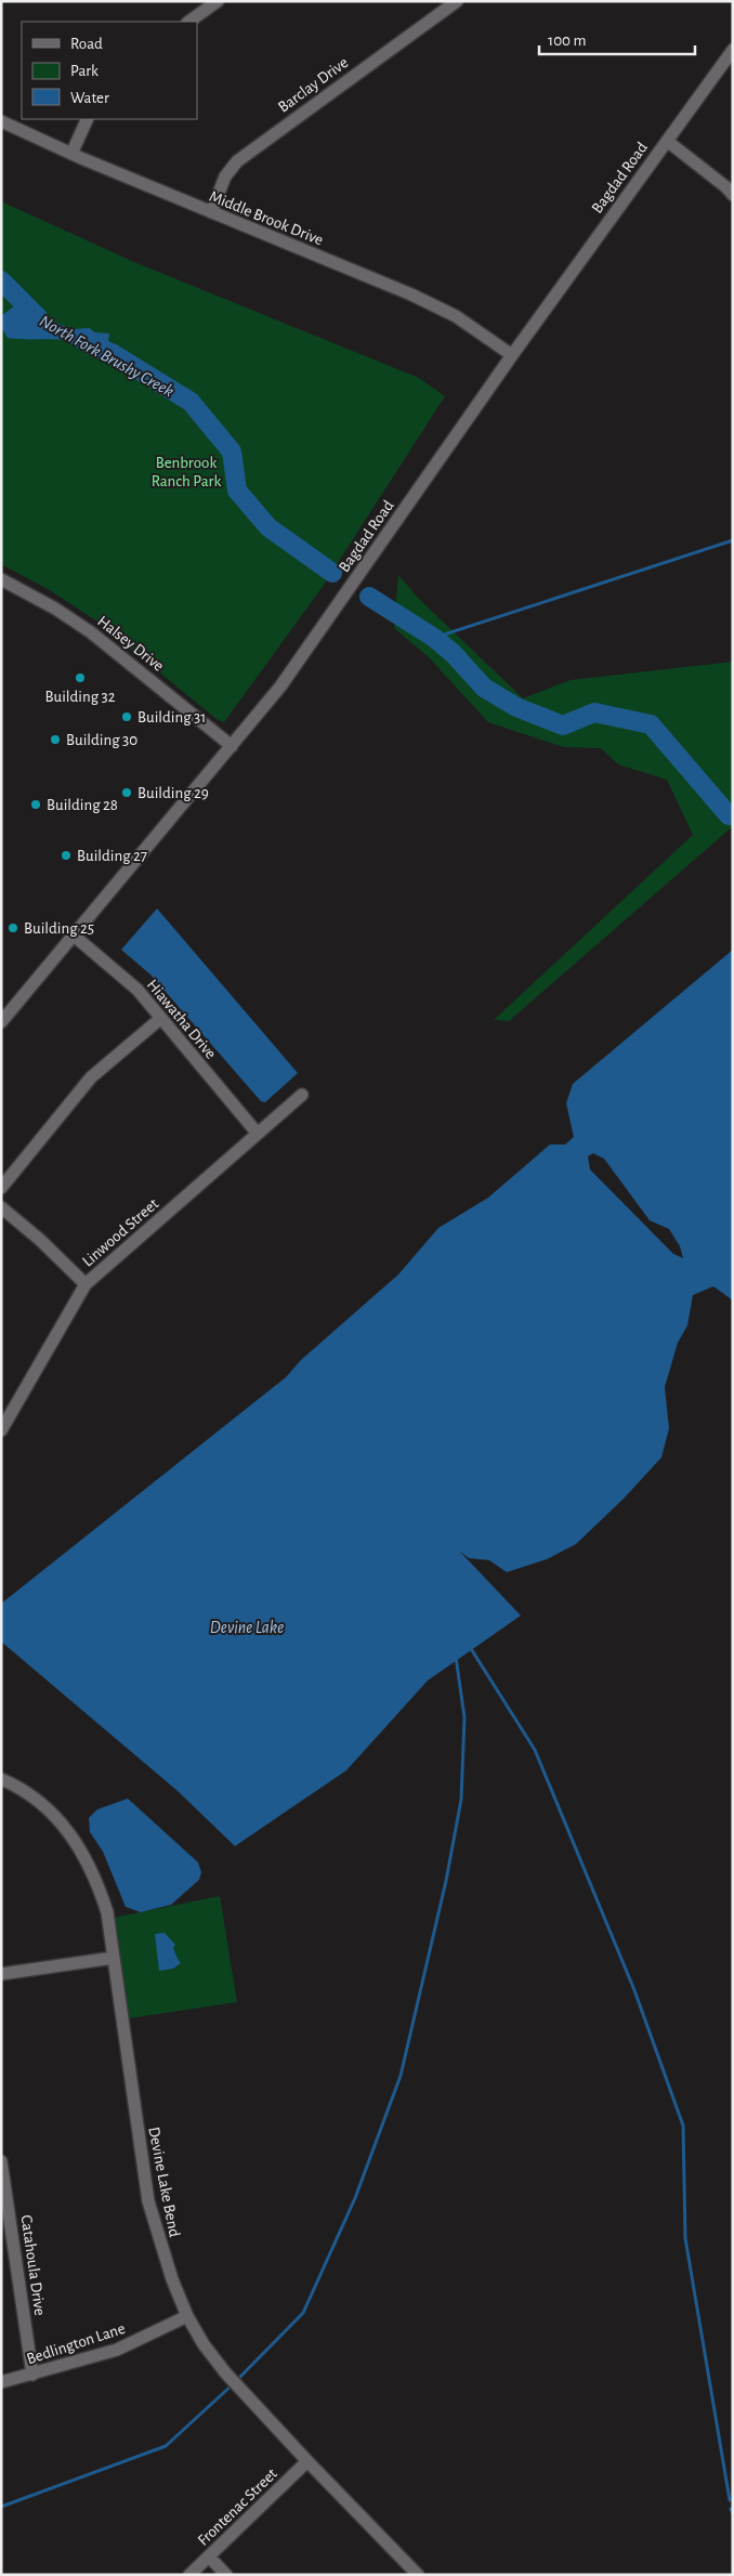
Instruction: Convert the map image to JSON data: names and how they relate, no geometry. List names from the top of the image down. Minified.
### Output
{"streets":{"street":["Barclay Drive","Bagdad Road","Middle Brook Drive","Halsey Drive","Hiawatha Drive","Linwood Street","Devine Lake Bend","Catahoula Drive","Bedlington Lane","Frontenac Street"]},"crossings":[["Barclay Drive","Middle Brook Drive"],["Bagdad Road","Middle Brook Drive"],["Bagdad Road","Halsey Drive"],["Bagdad Road","Hiawatha Drive"],["Hiawatha Drive","Linwood Street"],["Devine Lake Bend","Bedlington Lane"],["Devine Lake Bend","Frontenac Street"],["Catahoula Drive","Bedlington Lane"]],"water":["North Fork Brushy Creek","Devine Lake"],"parks":["Benbrook Ranch Park"],"places":["Building 32","Building 31","Building 30","Building 29","Building 28","Building 27","Building 25"],"legend":["Road","Park","Water"],"scale_bar":"100 m"}
